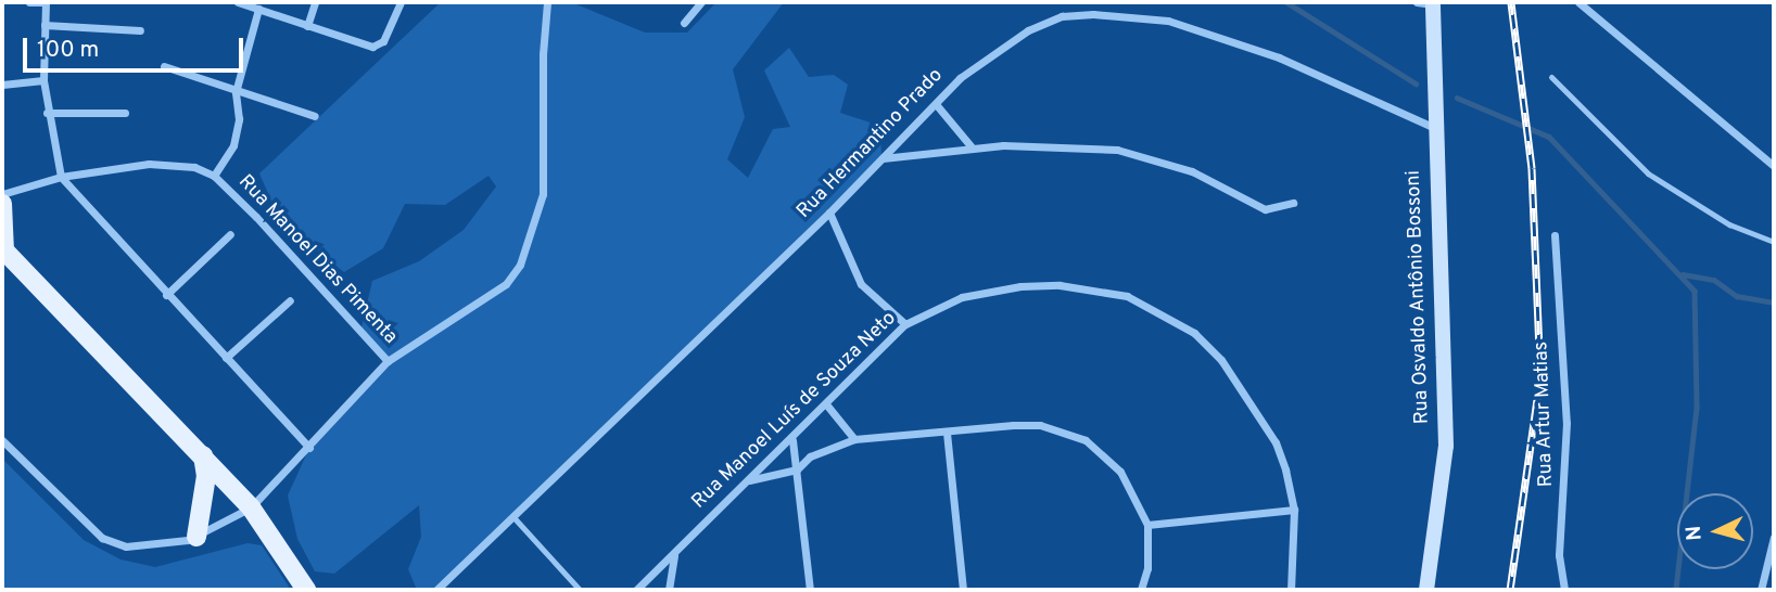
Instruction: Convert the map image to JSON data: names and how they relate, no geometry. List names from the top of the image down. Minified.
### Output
{"streets":{"street":["Rua Hermantino Prado","Rua Manoel Dias Pimenta","Rua Osvaldo Antônio Bossoni","Rua Manoel Luís de Souza Neto","Rua Artur Matias"]},"crossings":[["Rua Hermantino Prado","Rua Osvaldo Antônio Bossoni"]],"scale_bar":"100 m","north":"left"}
